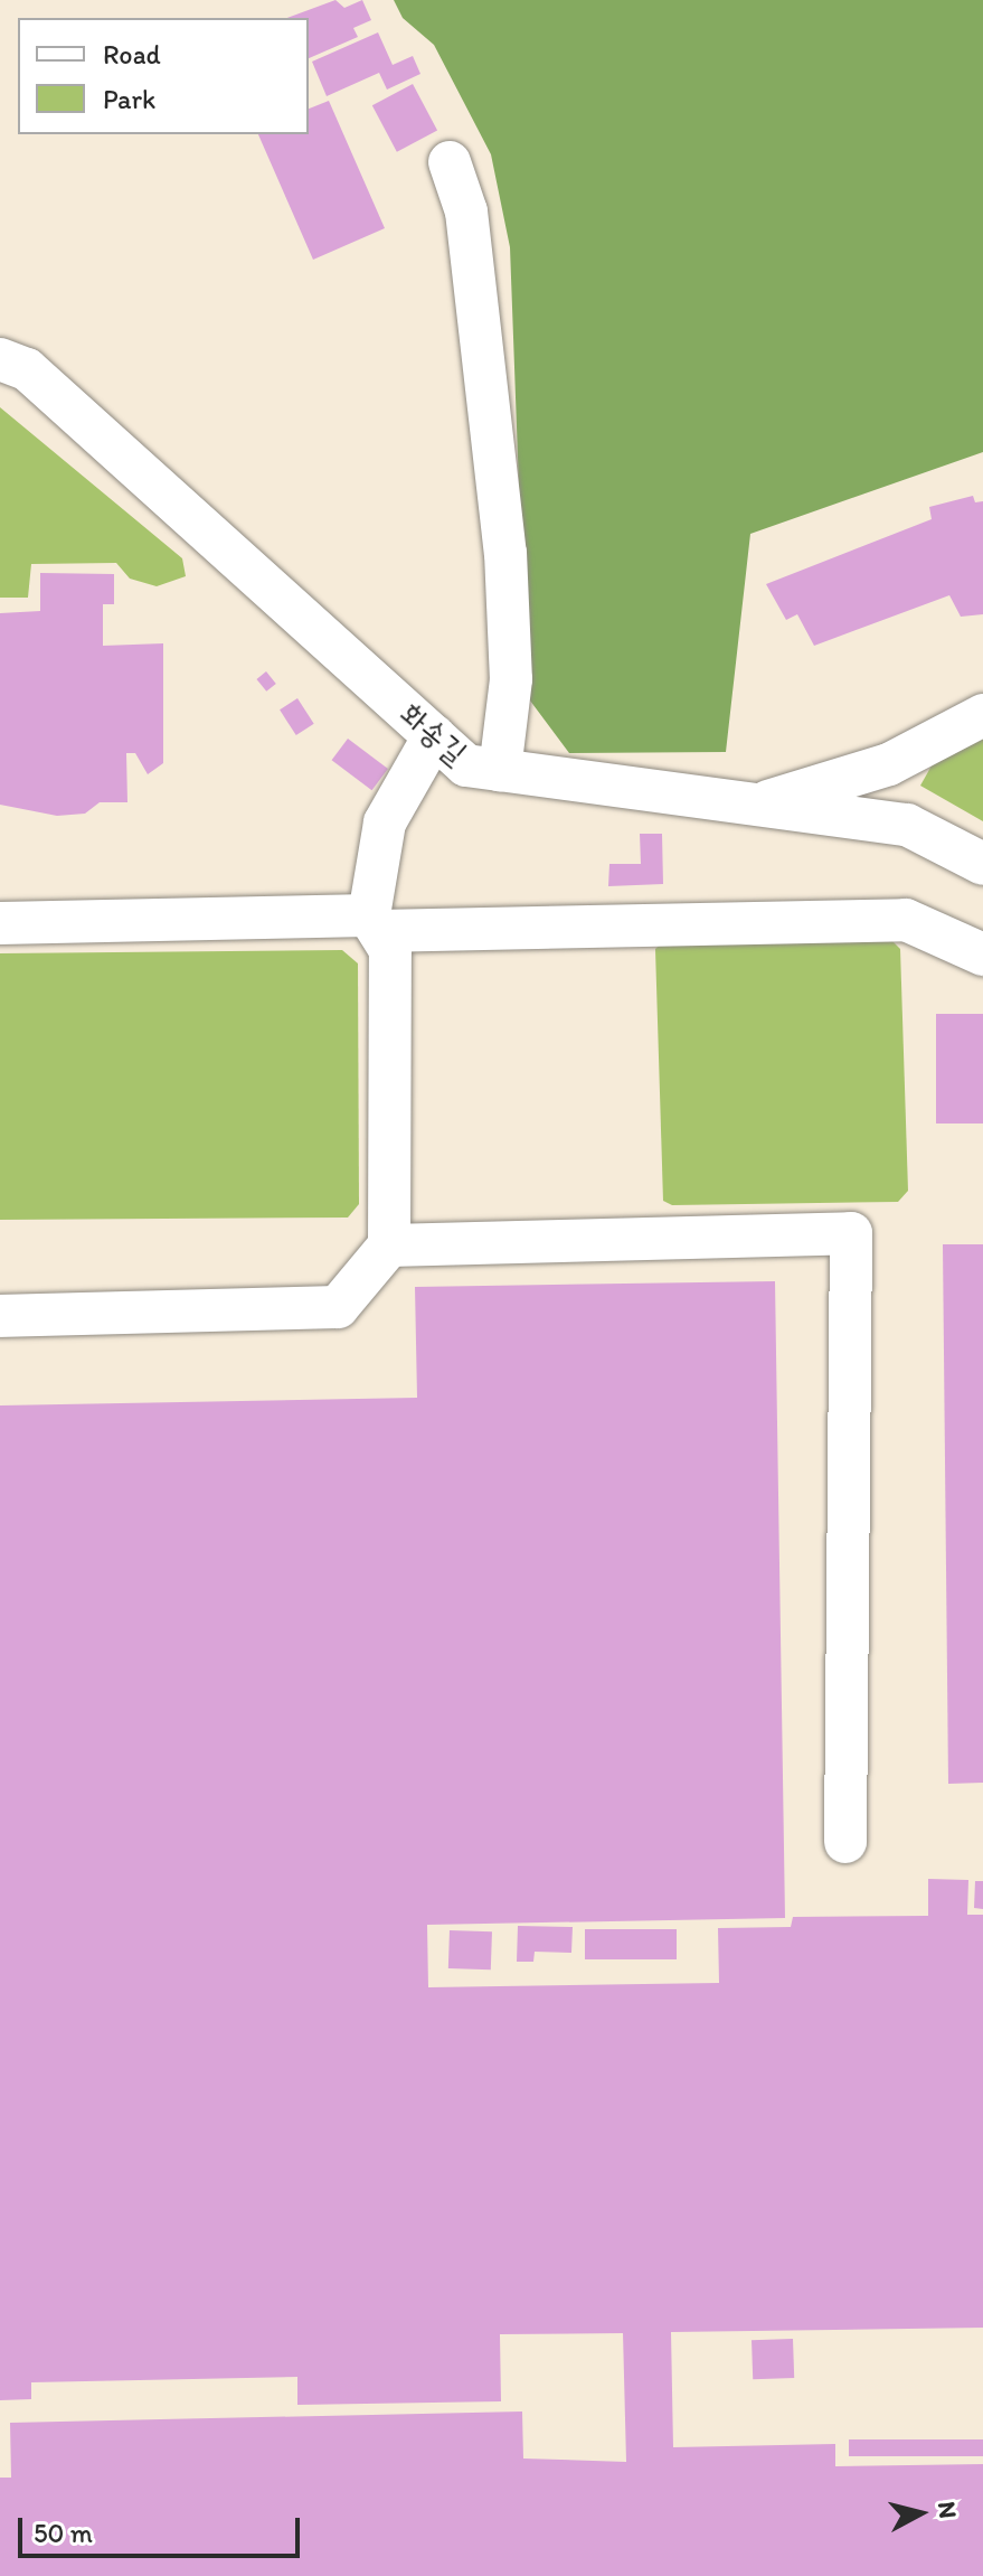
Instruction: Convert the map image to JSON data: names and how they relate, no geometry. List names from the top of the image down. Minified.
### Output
{"streets":{"street":["화송길"]},"legend":["Road","Park"],"scale_bar":"50 m","north":"right"}
